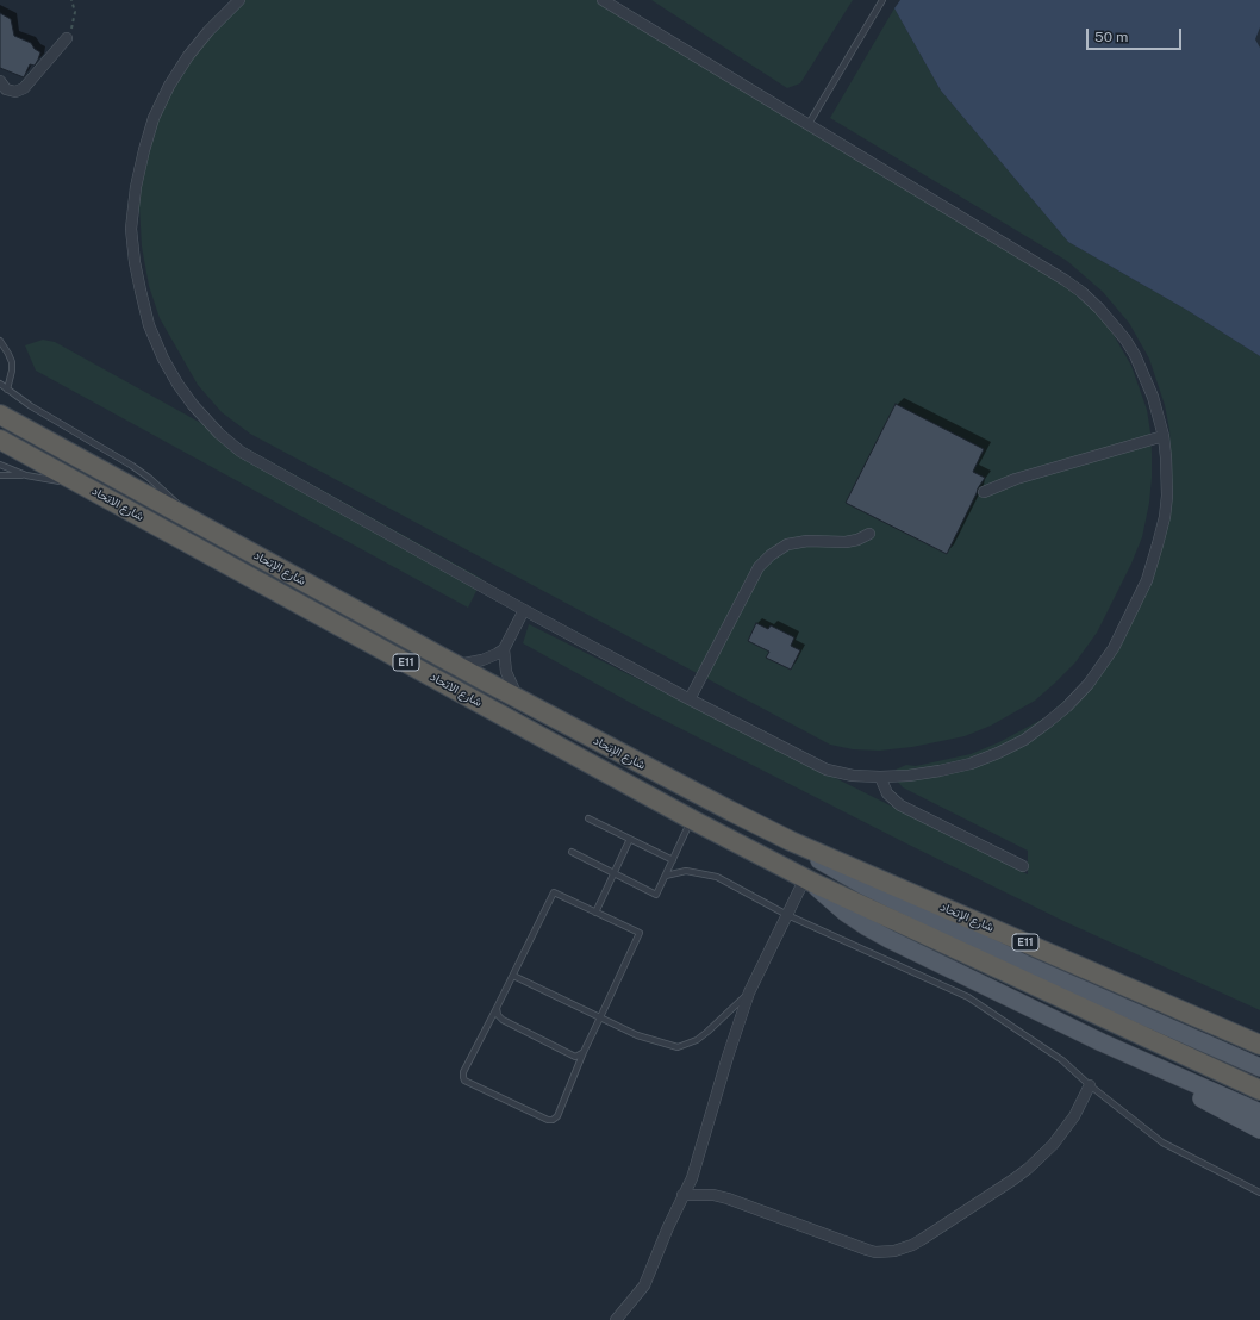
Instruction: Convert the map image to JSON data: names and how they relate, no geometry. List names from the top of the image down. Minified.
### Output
{"streets":{"highway":["شارع الاتحاد","شارع الإتحاد","E11"]},"crossings":[["شارع الاتحاد","E11"]],"scale_bar":"50 m"}
